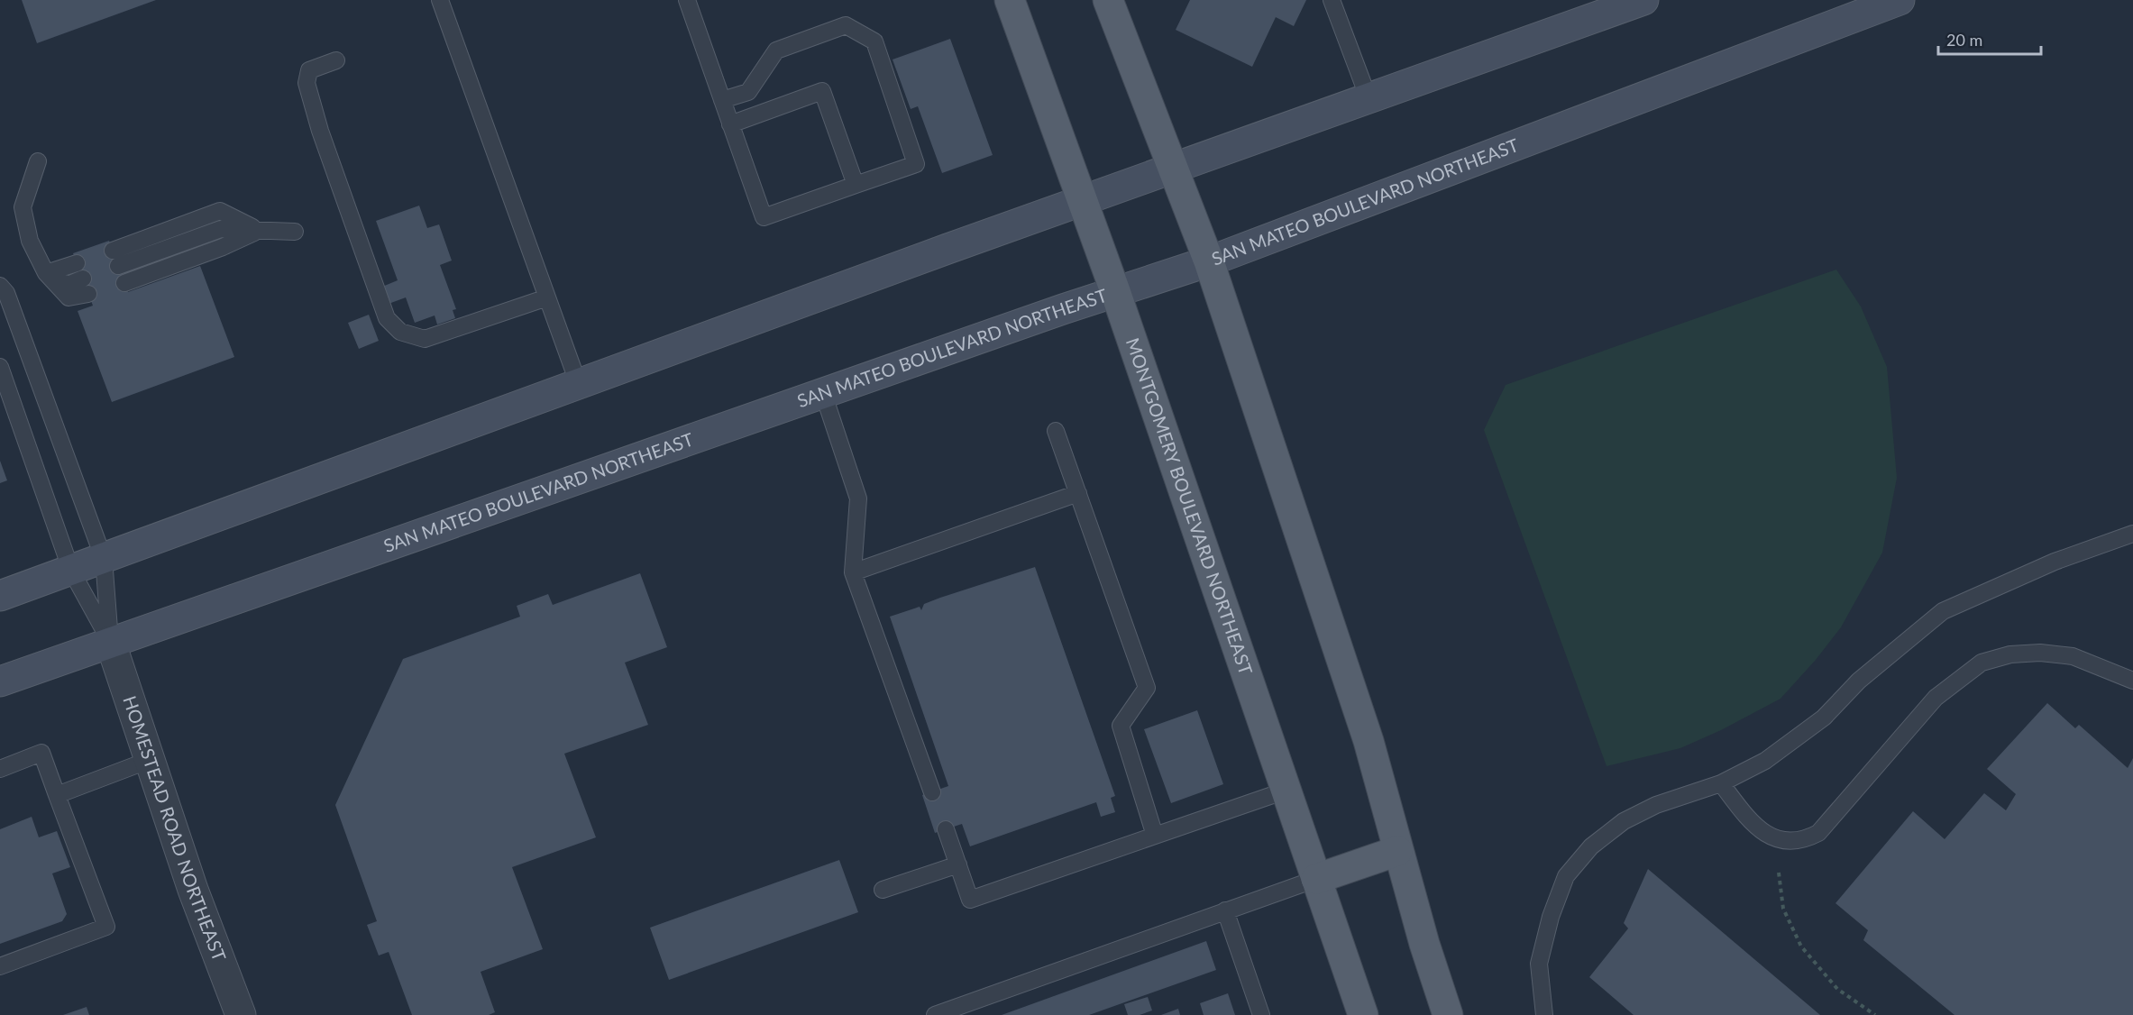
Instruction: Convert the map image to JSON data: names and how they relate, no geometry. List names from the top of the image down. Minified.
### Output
{"streets":{"main road":["SAN MATEO BOULEVARD NORTHEAST","MONTGOMERY BOULEVARD NORTHEAST"],"street":["HOMESTEAD ROAD NORTHEAST"]},"crossings":[["SAN MATEO BOULEVARD NORTHEAST","MONTGOMERY BOULEVARD NORTHEAST"],["SAN MATEO BOULEVARD NORTHEAST","HOMESTEAD ROAD NORTHEAST"]],"scale_bar":"20 m"}
